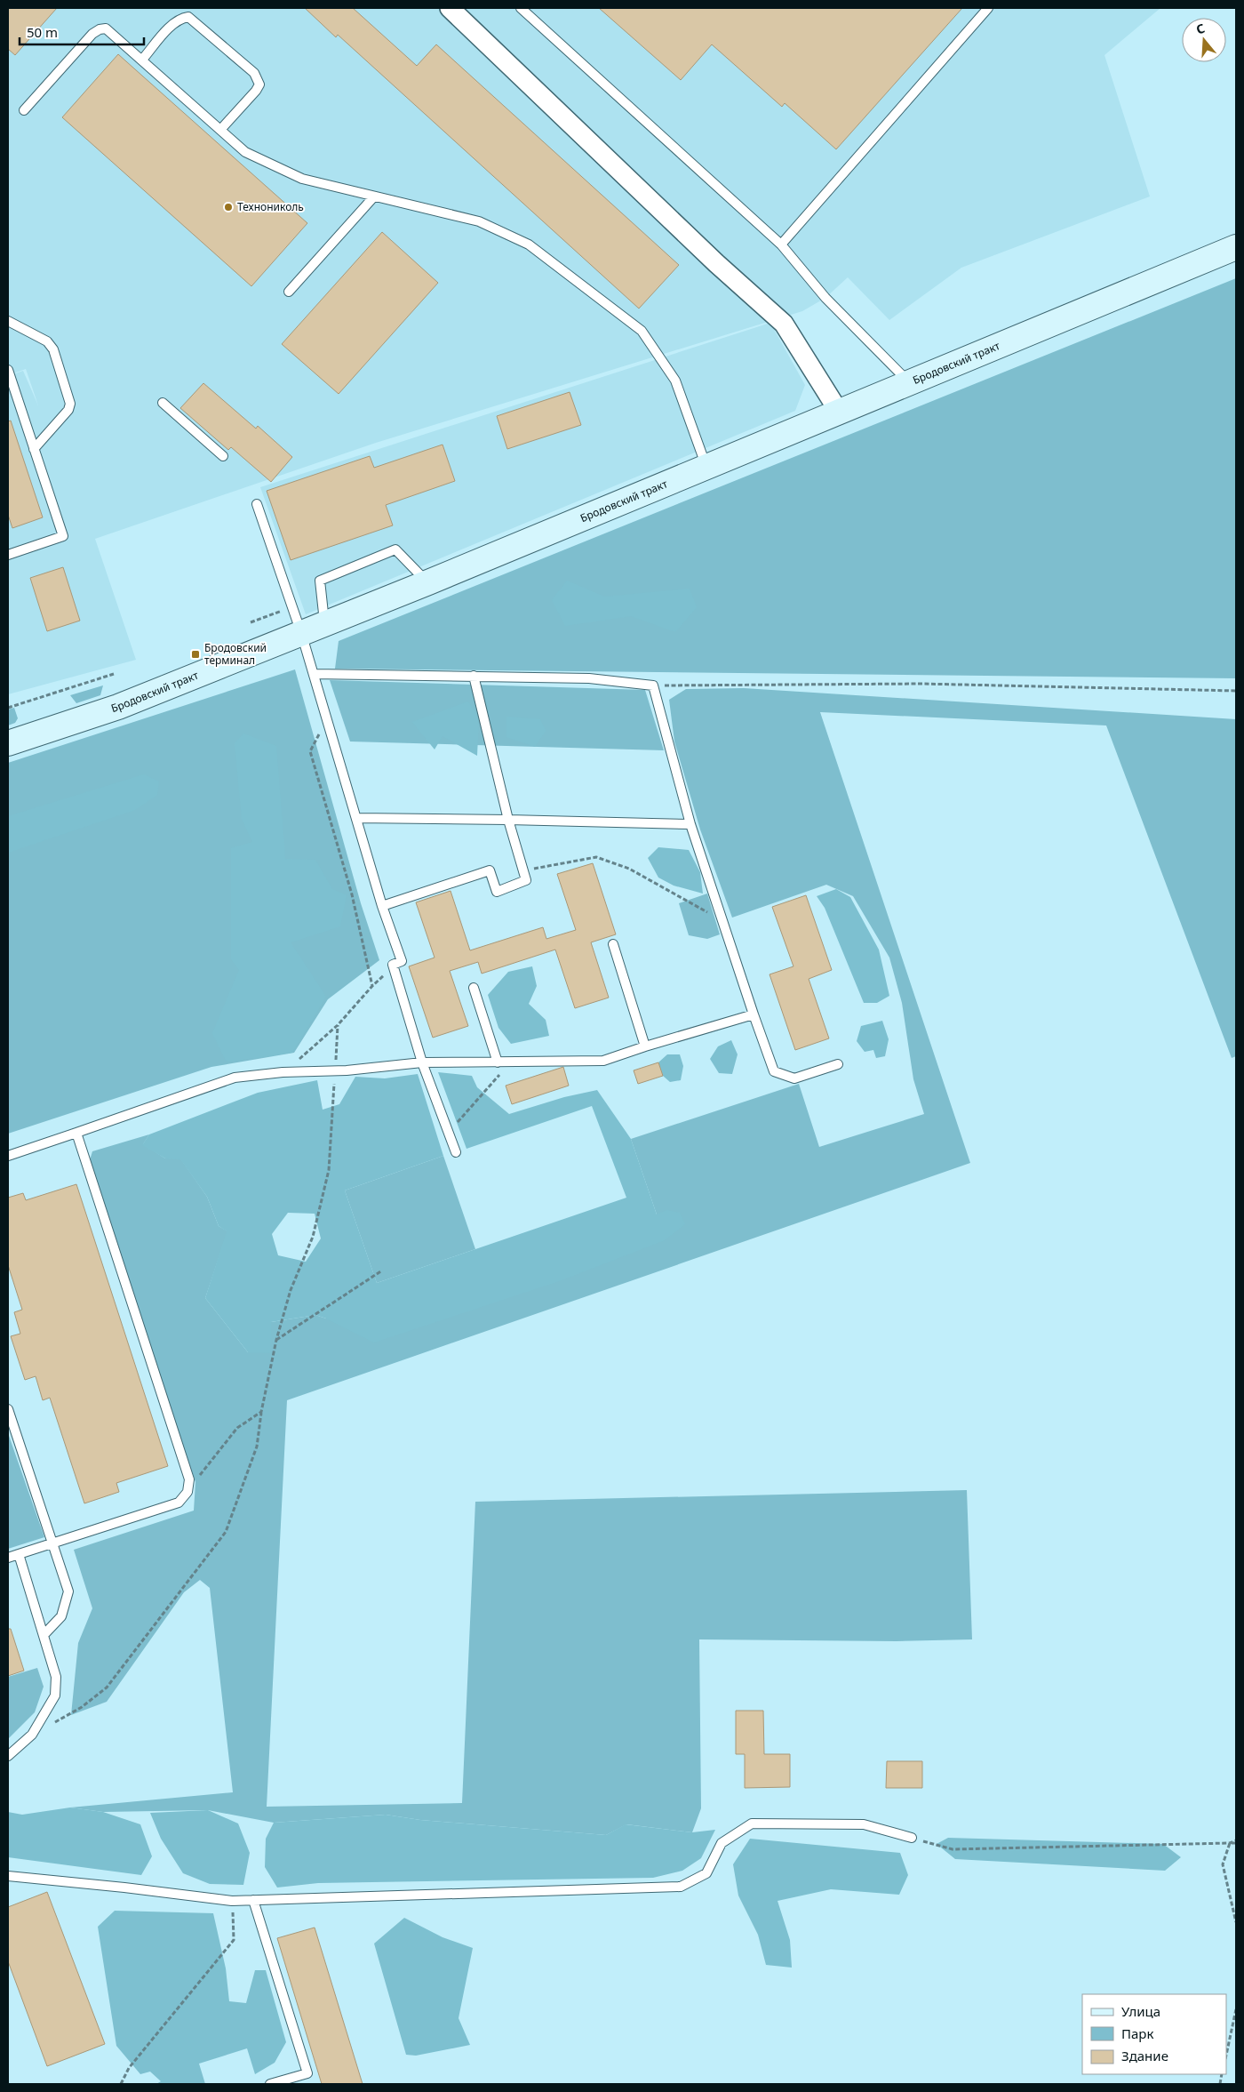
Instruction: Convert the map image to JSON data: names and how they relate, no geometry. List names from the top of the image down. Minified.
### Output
{"streets":{"street":["Бродовский тракт"]},"places":{"other":["Технониколь"],"transit":["Бродовский терминал"]},"legend":["Улица","Парк","Здание"],"scale_bar":"50 m","north":"top"}
